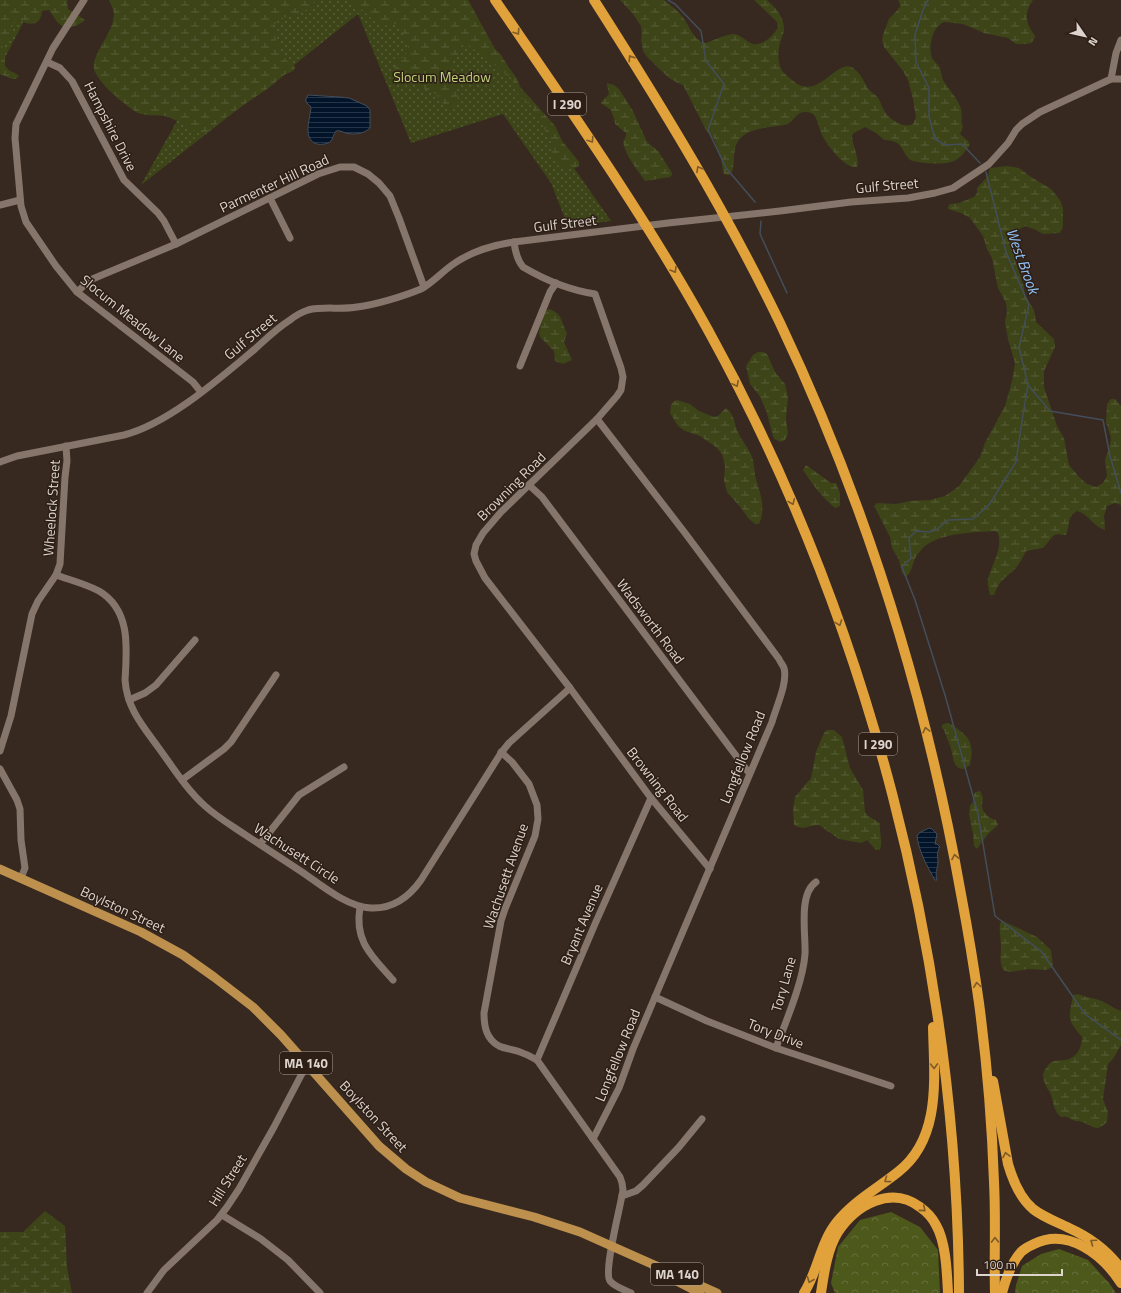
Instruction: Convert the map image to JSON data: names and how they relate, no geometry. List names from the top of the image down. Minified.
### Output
{"streets":{"highway":["I 290"],"main road":["Boylston Street","MA 140"],"street":["Hampshire Drive","Parmenter Hill Road","Gulf Street","Slocum Meadow Lane","Browning Road","Wheelock Street","Wadsworth Road","Longfellow Road","Wachusett Circle","Wachusett Avenue","Bryant Avenue","Tory Lane","Tory Drive","Hill Street"]},"crossings":[["Hampshire Drive","Parmenter Hill Road"],["Hampshire Drive","Slocum Meadow Lane"],["Parmenter Hill Road","Gulf Street"],["Parmenter Hill Road","Slocum Meadow Lane"],["Gulf Street","Slocum Meadow Lane"],["Gulf Street","Browning Road"],["Gulf Street","Wheelock Street"],["Browning Road","Wadsworth Road"],["Browning Road","Longfellow Road"],["Browning Road","Wachusett Circle"],["Browning Road","Bryant Avenue"],["Wheelock Street","Wachusett Circle"],["Wadsworth Road","Longfellow Road"],["Longfellow Road","Tory Drive"],["Wachusett Circle","Wachusett Avenue"],["Wachusett Avenue","Bryant Avenue"],["Boylston Street","Hill Street"],["Tory Lane","Tory Drive"]],"water":["West Brook"],"parks":["Slocum Meadow"],"scale_bar":"100 m","north":"bottom right"}
